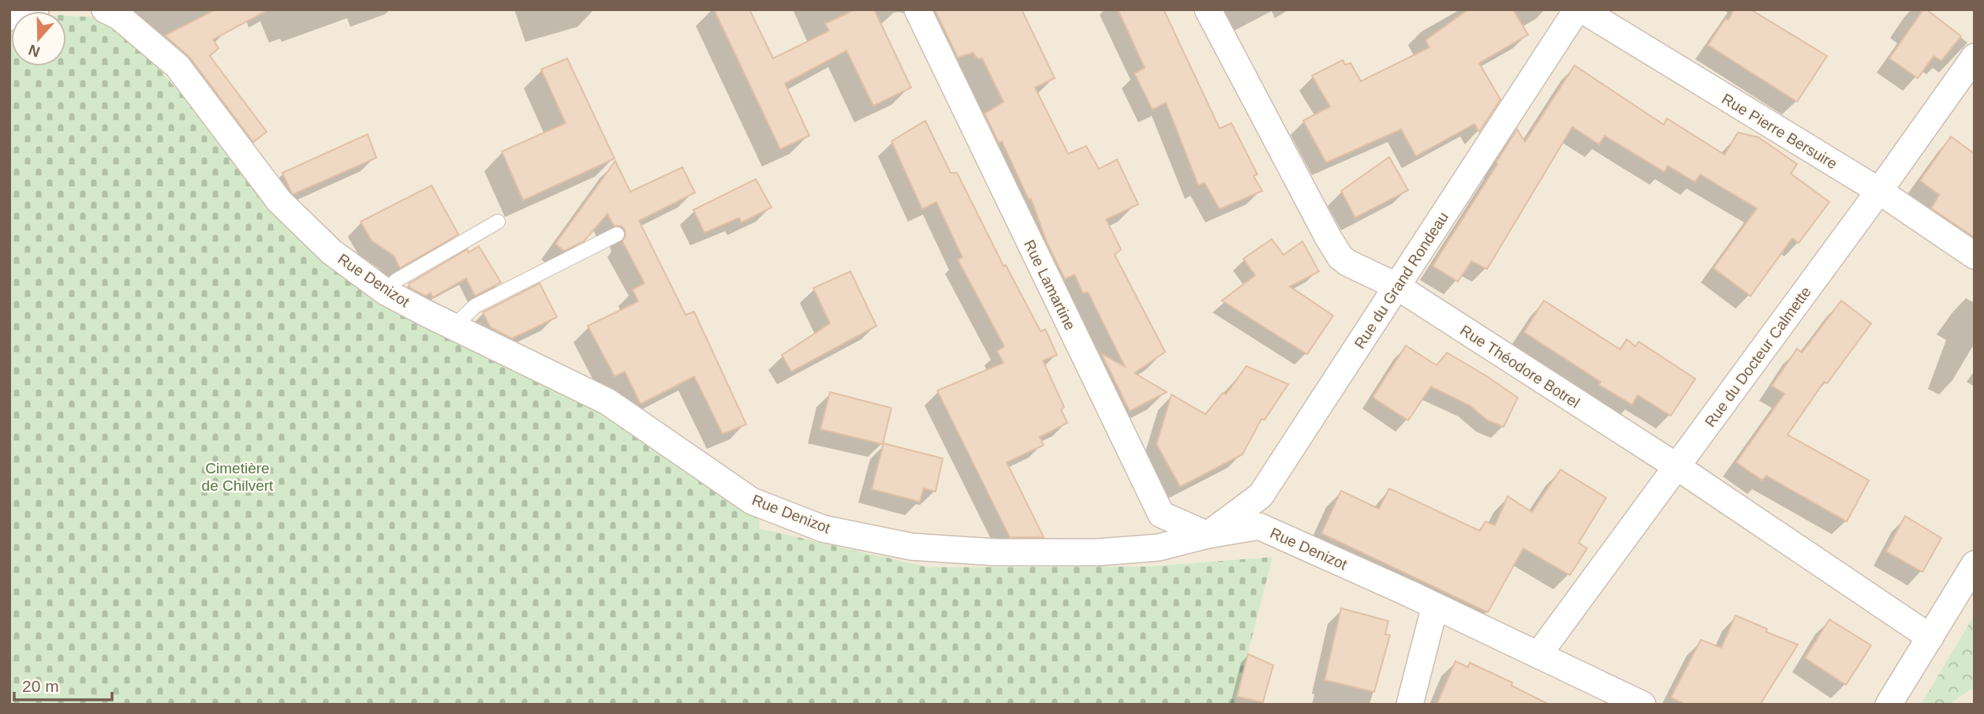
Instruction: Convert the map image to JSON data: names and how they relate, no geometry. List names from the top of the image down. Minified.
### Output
{"streets":{"street":["Rue Pierre Bersuire","Rue Denizot","Rue du Grand Rondeau","Rue Lamartine","Rue du Docteur Calmette","Rue Théodore Botrel"]},"crossings":[["Rue Pierre Bersuire","Rue du Docteur Calmette"],["Rue Denizot","Rue du Grand Rondeau"],["Rue Denizot","Rue Lamartine"],["Rue Denizot","Rue du Docteur Calmette"],["Rue du Grand Rondeau","Rue Lamartine"],["Rue du Grand Rondeau","Rue Théodore Botrel"],["Rue du Docteur Calmette","Rue Théodore Botrel"]],"parks":["Cimetière de Chilvert"],"scale_bar":"20 m","north":"bottom"}
